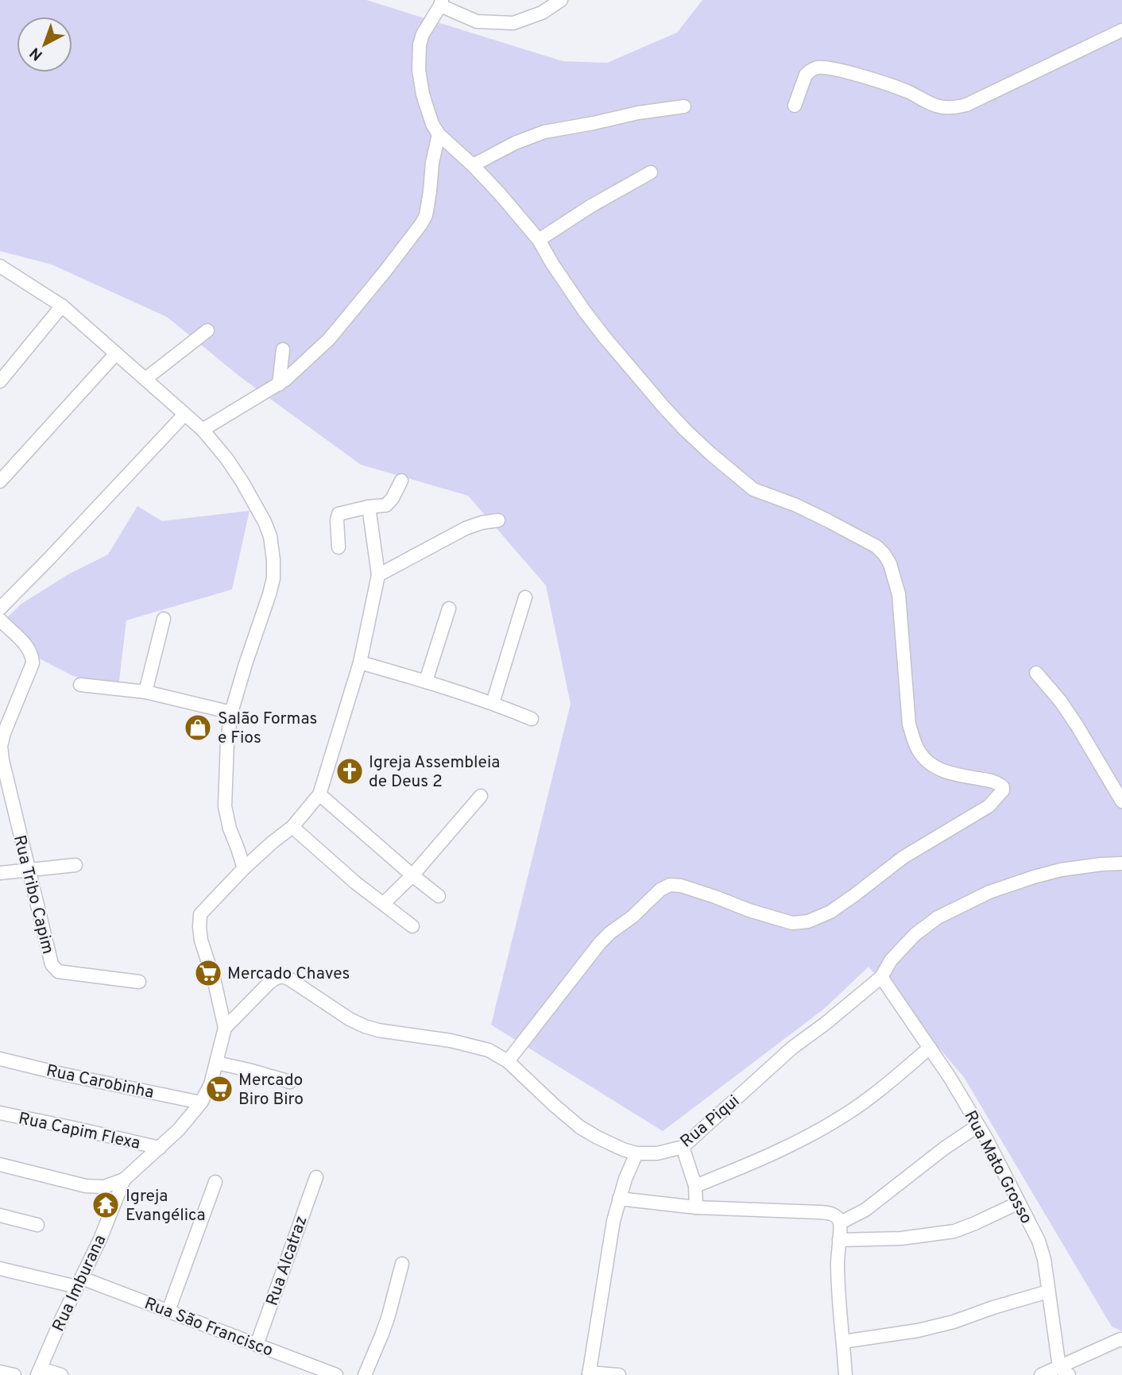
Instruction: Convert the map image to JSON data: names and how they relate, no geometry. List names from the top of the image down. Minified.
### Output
{"streets":{"street":["Rua Tribo Capim","Rua Carobinha","Rua Piqui","Rua Capim Flexa","Rua Mato Grosso","Rua Alcatraz","Rua Imburana","Rua São Francisco"]},"crossings":[["Rua Carobinha","Rua Imburana"],["Rua Piqui","Rua Mato Grosso"],["Rua Piqui","Rua Imburana"],["Rua Capim Flexa","Rua Imburana"],["Rua Alcatraz","Rua São Francisco"],["Rua Imburana","Rua São Francisco"]],"places":{"shop":["Salão Formas e Fios"],"church":["Igreja Assembleia de Deus 2"],"supermarket":["Mercado Chaves","Mercado Biro Biro"],"temple":["Igreja Evangélica"]},"north":"bottom left"}
